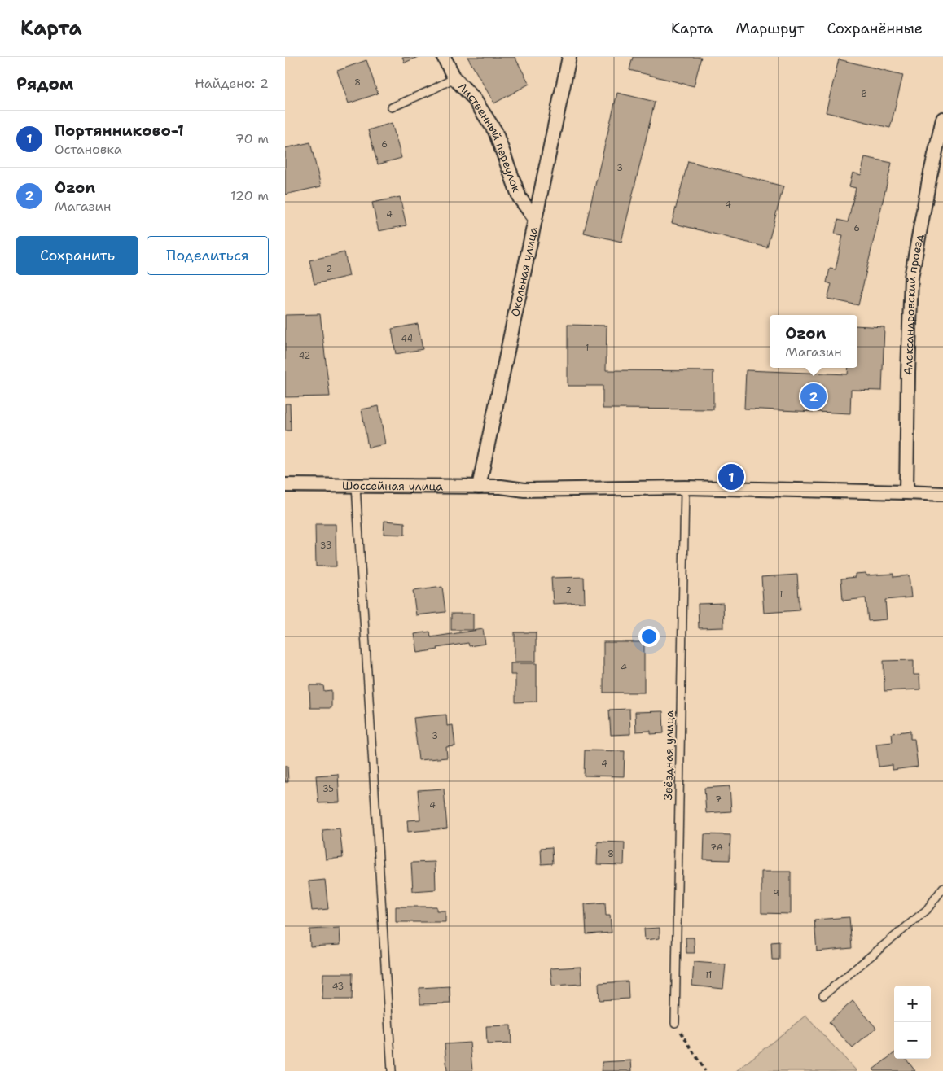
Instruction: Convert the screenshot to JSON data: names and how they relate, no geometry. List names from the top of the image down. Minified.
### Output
{"streets":{"street":["Лиственный переулок","Окольная улица","Александровский проезд","Шоссейная улица"],"lane":["Звёздная улица"]},"crossings":[["Лиственный переулок","Окольная улица"],["Окольная улица","Шоссейная улица"],["Александровский проезд","Шоссейная улица"],["Шоссейная улица","Звёздная улица"]],"house_numbers":["8","8","6","3","4","4","6","2","44","1","42","33","2","1","4","3","4","35","7","4","7А","8","9","11","43"],"page":{"header":"Карта","nav":["Карта","Маршрут","Сохранённые"],"heading":["Рядом","Найдено: 2"],"list":[{"mark":"1","name":"Портянниково-1","note":"Остановка","value":"70 m"},{"mark":"2","name":"Ozon","note":"Магазин","value":"120 m"}],"buttons":["Сохранить","Поделиться"],"popup":["Ozon","Магазин"],"pins":["2","1"],"map_buttons":["+","−"]}}
